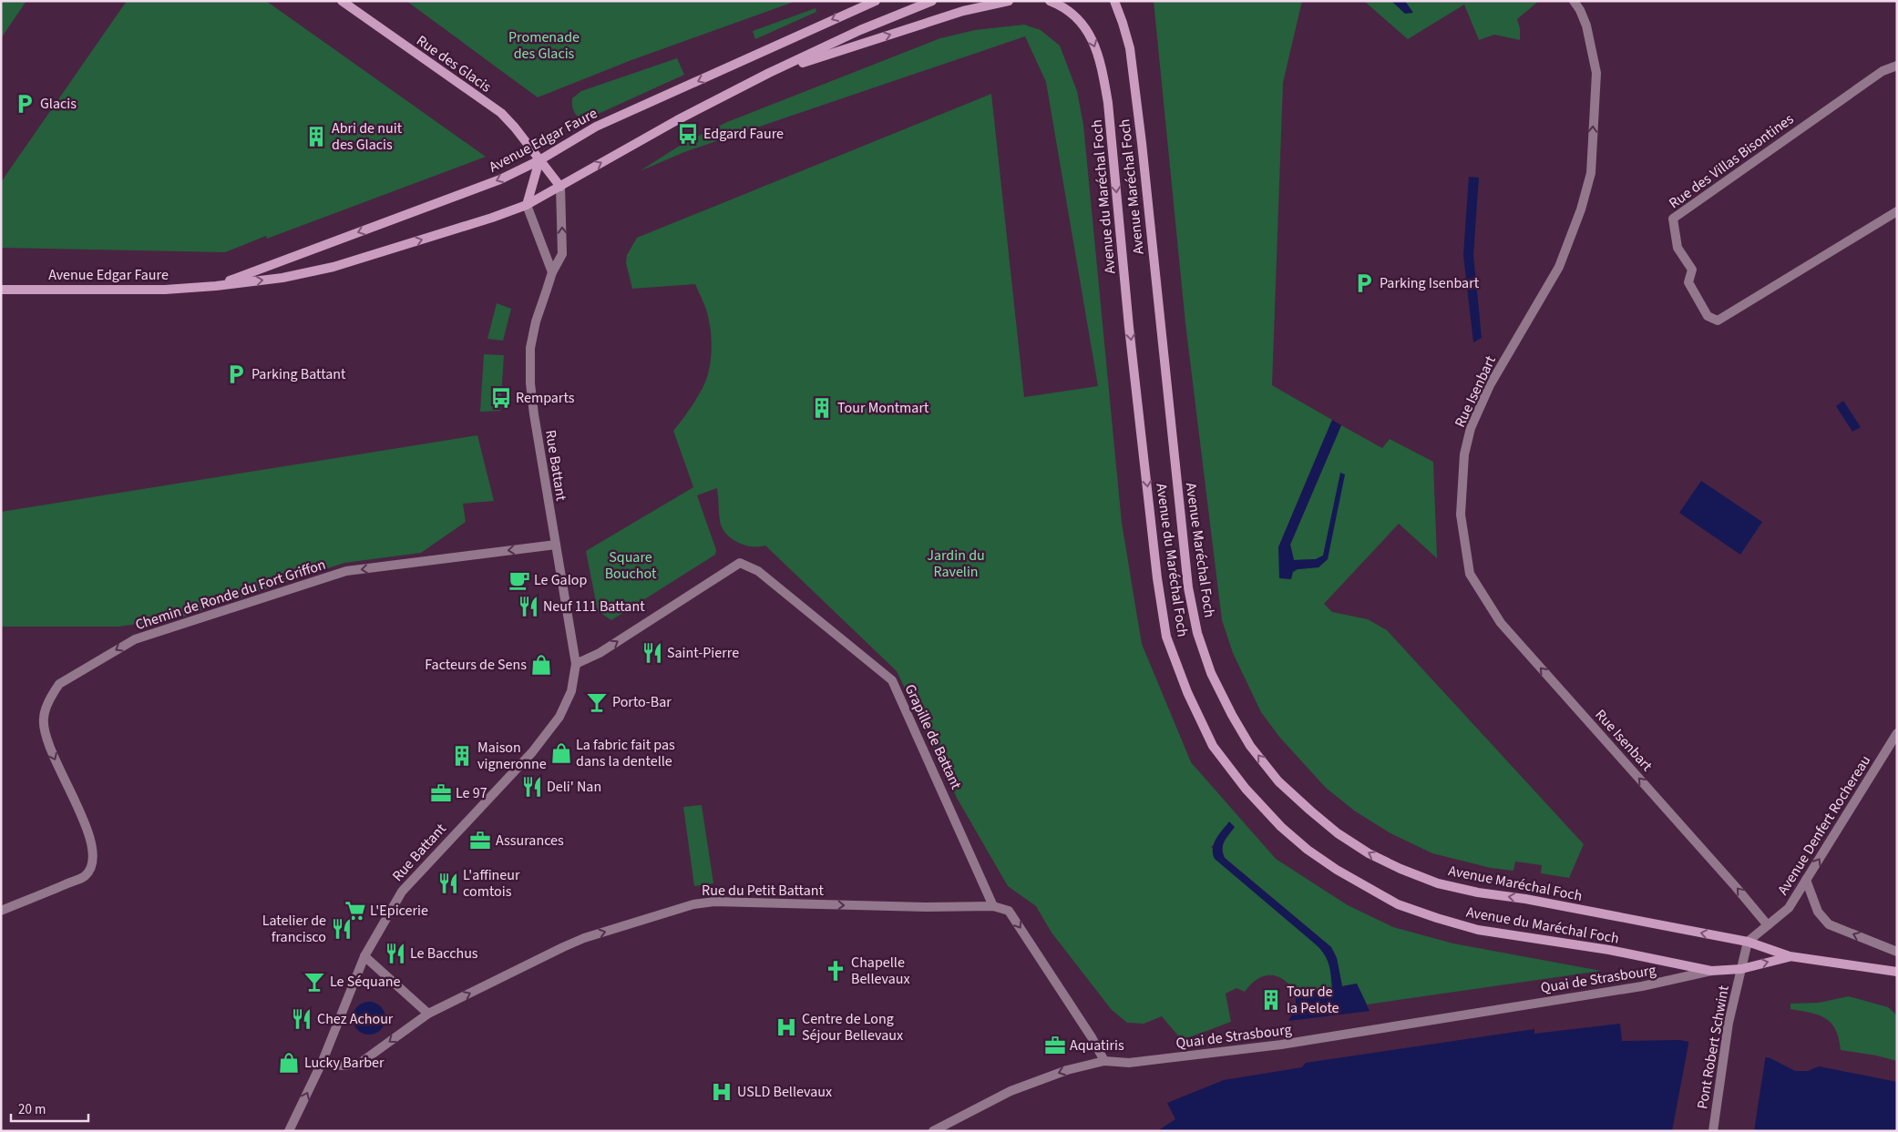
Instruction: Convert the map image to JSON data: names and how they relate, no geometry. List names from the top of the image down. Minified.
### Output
{"streets":{"main road":["Rue des Glacis","Avenue Edgar Faure","Avenue Maréchal Foch","Avenue du Maréchal Foch"],"street":["Rue des Villas Bisontines","Rue Isenbart","Rue Battant","Chemin de Ronde du Fort Griffon","Grapille de Battant","Avenue Denfert Rochereau","Rue du Petit Battant","Quai de Strasbourg","Pont Robert Schwint"]},"crossings":[["Rue des Glacis","Avenue Edgar Faure"],["Rue des Glacis","Rue Battant"],["Avenue Edgar Faure","Rue Battant"],["Avenue Maréchal Foch","Avenue du Maréchal Foch"],["Avenue Maréchal Foch","Avenue Denfert Rochereau"],["Avenue du Maréchal Foch","Quai de Strasbourg"],["Avenue du Maréchal Foch","Pont Robert Schwint"],["Rue Isenbart","Avenue Denfert Rochereau"],["Rue Battant","Chemin de Ronde du Fort Griffon"],["Rue Battant","Grapille de Battant"],["Rue Battant","Rue du Petit Battant"],["Grapille de Battant","Rue du Petit Battant"],["Rue du Petit Battant","Quai de Strasbourg"]],"one_way":["Avenue Maréchal Foch","Avenue du Maréchal Foch","Rue Isenbart","Chemin de Ronde du Fort Griffon","Avenue Denfert Rochereau"],"parks":["Promenade des Glacis","Jardin du Ravelin","Square Bouchot"],"places":{"parking":["Glacis","Parking Isenbart","Parking Battant"],"bus stop":["Edgard Faure","Remparts"],"building":["Abri de nuit des Glacis","Tour Montmart","Maison vigneronne","Tour de la Pelote"],"cafe":["Le Galop"],"restaurant":["Neuf 111 Battant","Saint-Pierre","Deli' Nan","L'affineur comtois","Latelier de francisco","Le Bacchus","Chez Achour"],"shop":["Facteurs de Sens","La fabric fait pas dans la dentelle","Lucky Barber"],"bar":["Porto-Bar","Le Séquane"],"office":["Le 97","Assurances","Aquatiris"],"supermarket":["L'Epicerie"],"church":["Chapelle Bellevaux"],"hospital":["Centre de Long Séjour Bellevaux","USLD Bellevaux"]},"scale_bar":"20 m"}
